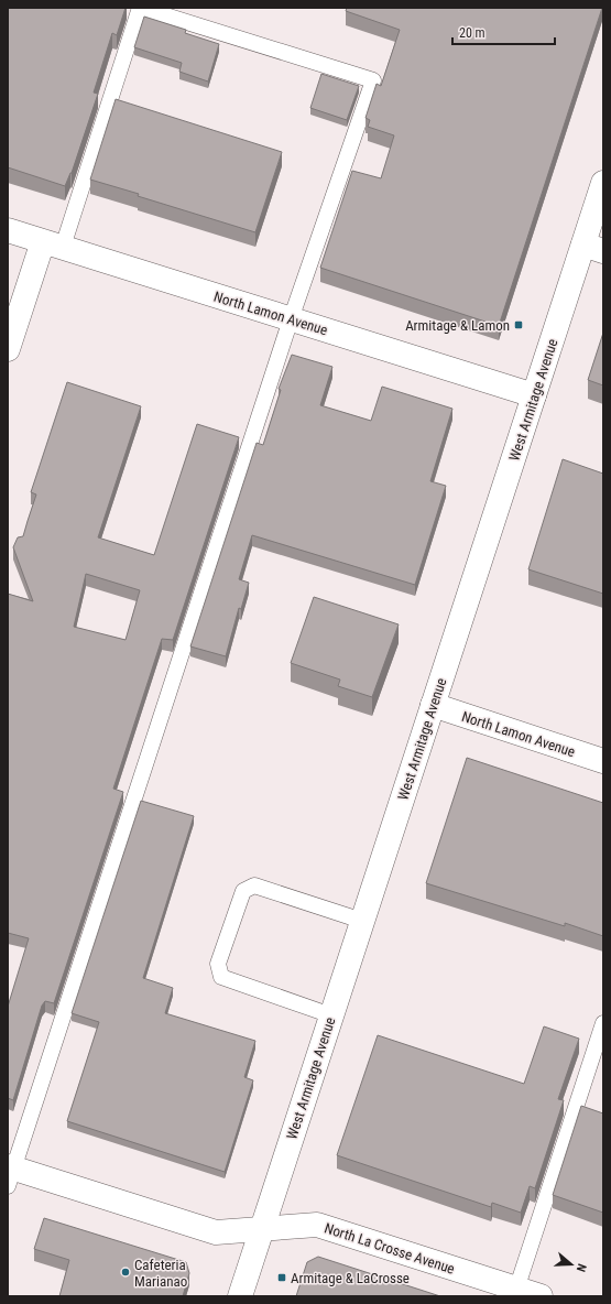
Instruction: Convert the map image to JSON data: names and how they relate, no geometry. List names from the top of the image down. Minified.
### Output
{"streets":{"street":["North Lamon Avenue","West Armitage Avenue","North La Crosse Avenue"]},"crossings":[["North Lamon Avenue","West Armitage Avenue"],["West Armitage Avenue","North La Crosse Avenue"]],"places":{"transit":["Armitage & Lamon","Armitage & LaCrosse"],"other":["Cafeteria Marianao"]},"scale_bar":"20 m","north":"right"}
